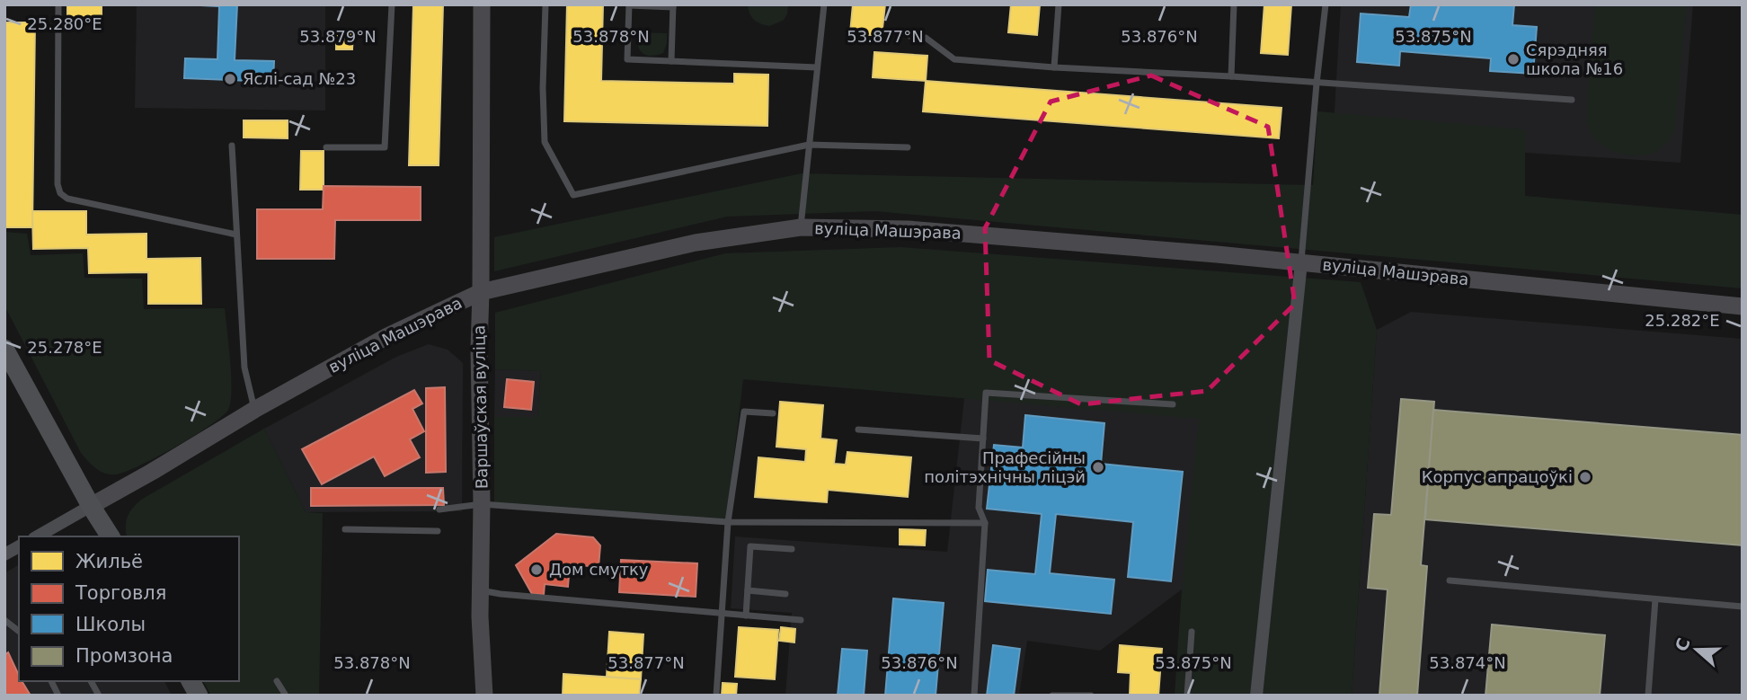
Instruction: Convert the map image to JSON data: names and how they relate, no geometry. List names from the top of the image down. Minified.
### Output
{"streets":{"street":["вуліца Машэрава","Варшаўская вуліца"]},"crossings":[["вуліца Машэрава","Варшаўская вуліца"]],"places":["Сярэдняя школа №16","Яслі-сад №23","Прафесійны політэхнічны ліцэй","Корпус апрацоўкі","Дом смутку"],"legend":["Жильё","Торговля","Школы","Промзона"],"north":"left","coordinates":["25.280°E","53.879°N","53.878°N","53.877°N","53.876°N","53.875°N","25.282°E","25.278°E","53.874°N"]}
